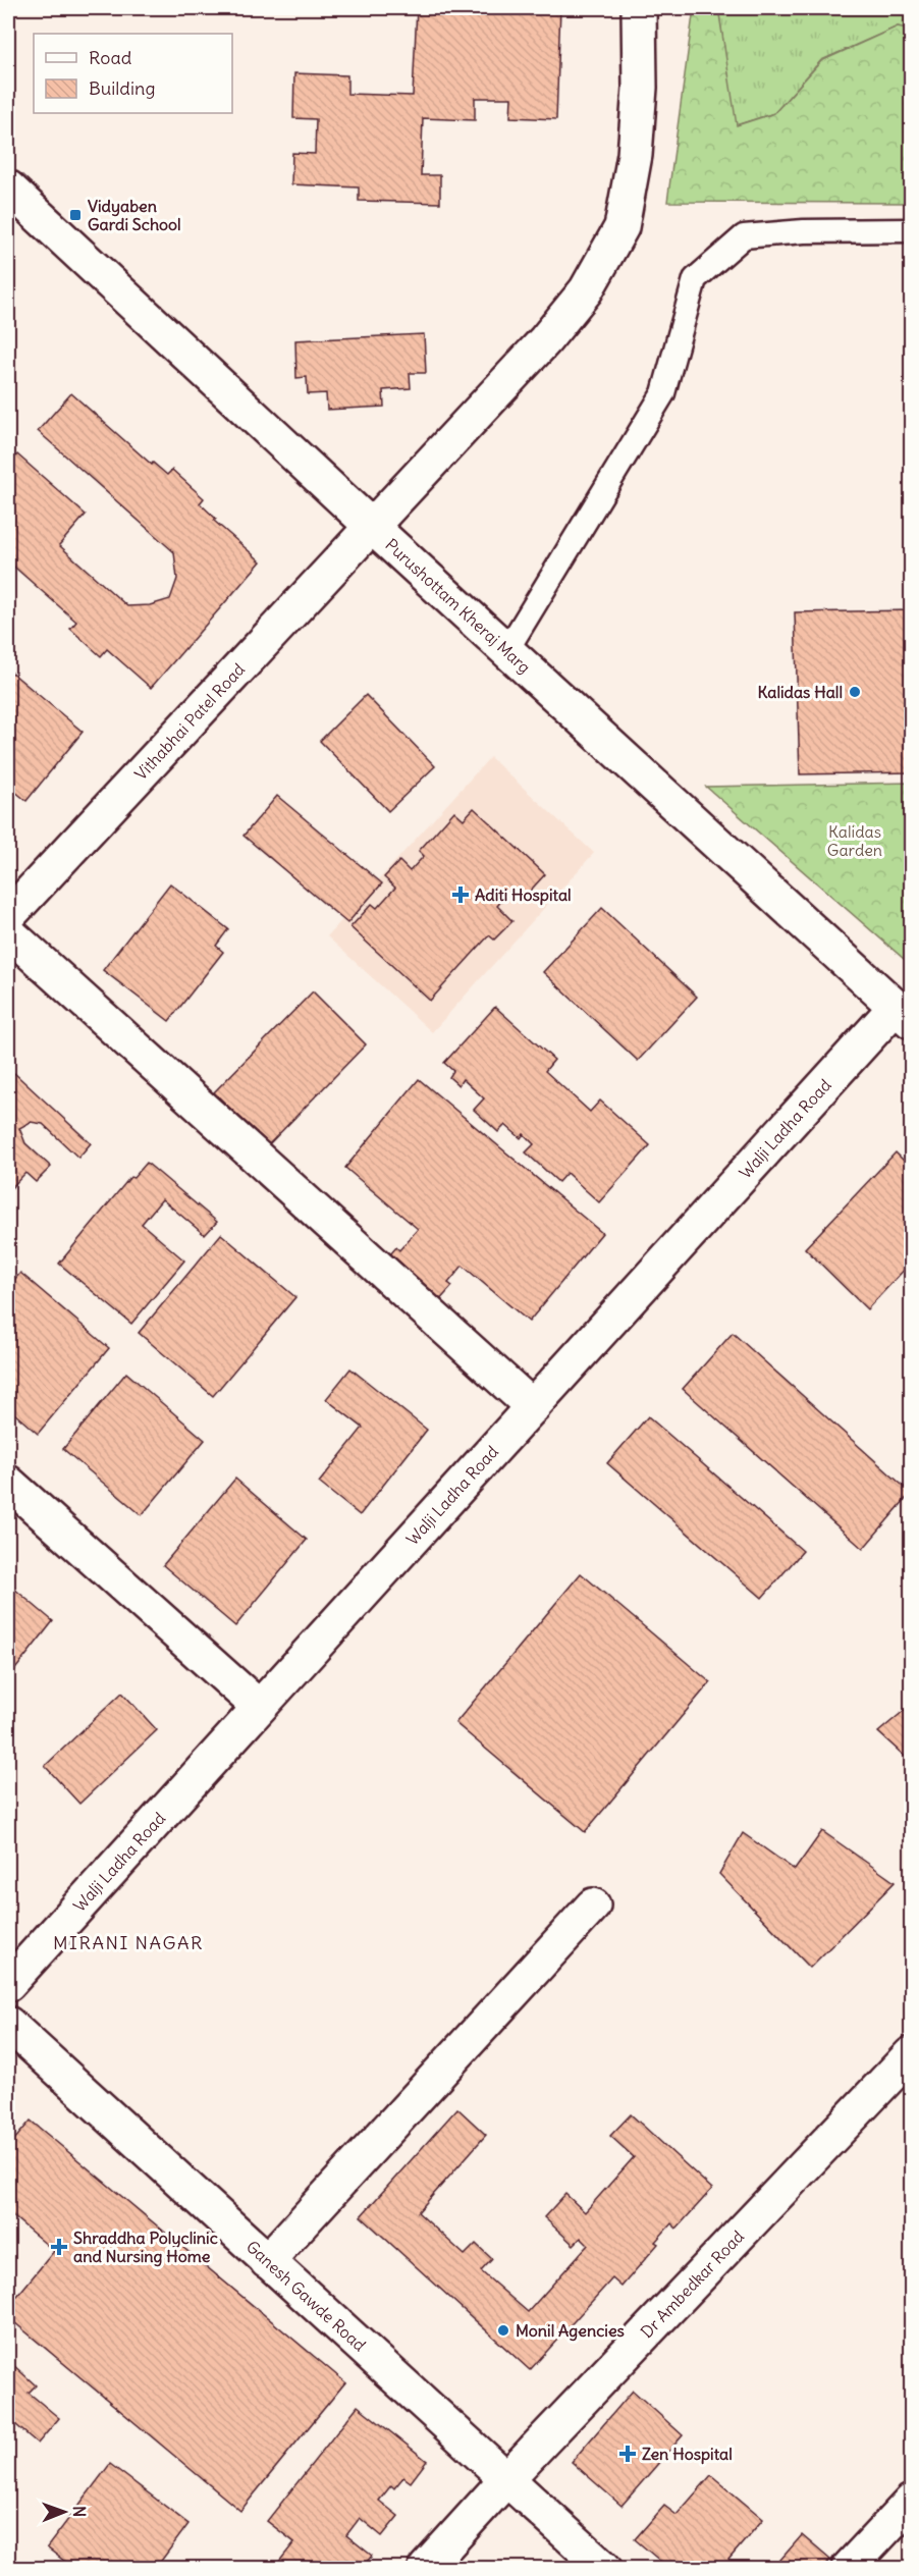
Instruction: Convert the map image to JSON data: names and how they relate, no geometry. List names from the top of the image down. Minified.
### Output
{"streets":{"street":["Purushottam Kheraj Marg","Vithabhai Patel Road","Walji Ladha Road","Dr Ambedkar Road","Ganesh Gawde Road"]},"crossings":[["Purushottam Kheraj Marg","Vithabhai Patel Road"],["Purushottam Kheraj Marg","Walji Ladha Road"],["Dr Ambedkar Road","Ganesh Gawde Road"]],"districts":["MIRANI NAGAR"],"parks":["Kalidas Garden"],"places":{"transit":["Vidyaben Gardi School"],"other":["Kalidas Hall","Monil Agencies"],"health":["Aditi Hospital","Shraddha Polyclinic and Nursing Home","Zen Hospital"]},"legend":["Road","Building"],"north":"right"}
